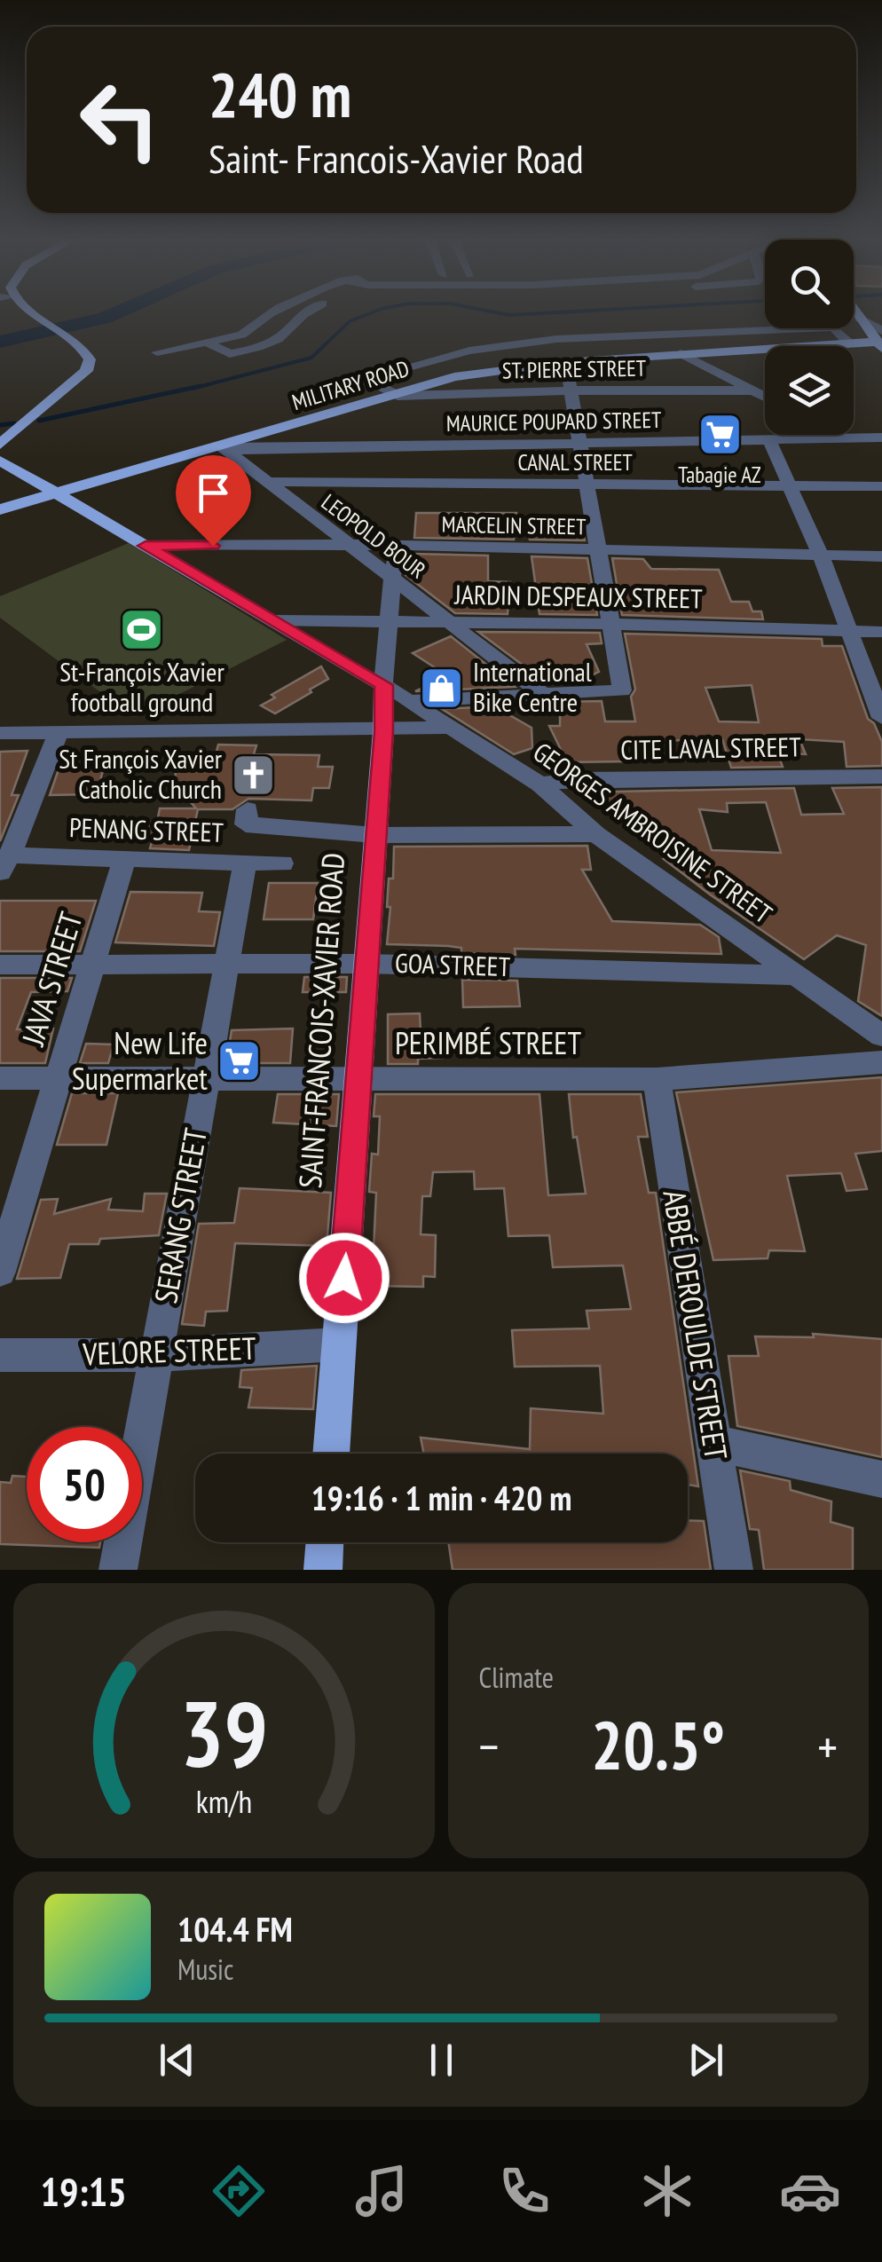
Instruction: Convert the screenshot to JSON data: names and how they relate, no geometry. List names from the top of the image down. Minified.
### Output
{"streets":{"main road":["MILITARY ROAD","SAINT-FRANCOIS-XAVIER ROAD"],"street":["ST. PIERRE STREET","MAURICE POUPARD STREET","CANAL STREET","MARCELIN STREET","LEOPOLD BOUR","JARDIN DESPEAUX STREET","CITE LAVAL STREET","PENANG STREET","GEORGES AMBROISINE STREET","GOA STREET","JAVA STREET","PERIMBÉ STREET","SERANG STREET","ABBÉ DEROULDE STREET","VELORE STREET"]},"crossings":[["ST. PIERRE STREET","MILITARY ROAD"],["MILITARY ROAD","MAURICE POUPARD STREET"],["MILITARY ROAD","LEOPOLD BOUR"],["MAURICE POUPARD STREET","LEOPOLD BOUR"],["CANAL STREET","LEOPOLD BOUR"],["MARCELIN STREET","LEOPOLD BOUR"],["LEOPOLD BOUR","JARDIN DESPEAUX STREET"],["CITE LAVAL STREET","GEORGES AMBROISINE STREET"],["PENANG STREET","JAVA STREET"],["PENANG STREET","SERANG STREET"],["GEORGES AMBROISINE STREET","GOA STREET"],["GEORGES AMBROISINE STREET","SAINT-FRANCOIS-XAVIER ROAD"],["GOA STREET","JAVA STREET"],["GOA STREET","SAINT-FRANCOIS-XAVIER ROAD"],["GOA STREET","SERANG STREET"],["JAVA STREET","PERIMBÉ STREET"],["SAINT-FRANCOIS-XAVIER ROAD","PERIMBÉ STREET"],["SAINT-FRANCOIS-XAVIER ROAD","VELORE STREET"],["PERIMBÉ STREET","SERANG STREET"],["PERIMBÉ STREET","ABBÉ DEROULDE STREET"],["SERANG STREET","VELORE STREET"]],"places":{"supermarket":["Tabagie AZ","New Life Supermarket"],"sports":["St-François Xavier football ground"],"shop":["International Bike Centre"],"church":["St François Xavier Catholic Church"]},"page":{"turn":["240 m","Saint- Francois-Xavier Road"],"limit":"50","trip":"19:16 · 1 min · 420 m","tile":"Climate","heat":["−","20.5°","+"],"song":["104.4 FM","Music"],"tabs":"19:15","gauge":["39","km/h"]}}
